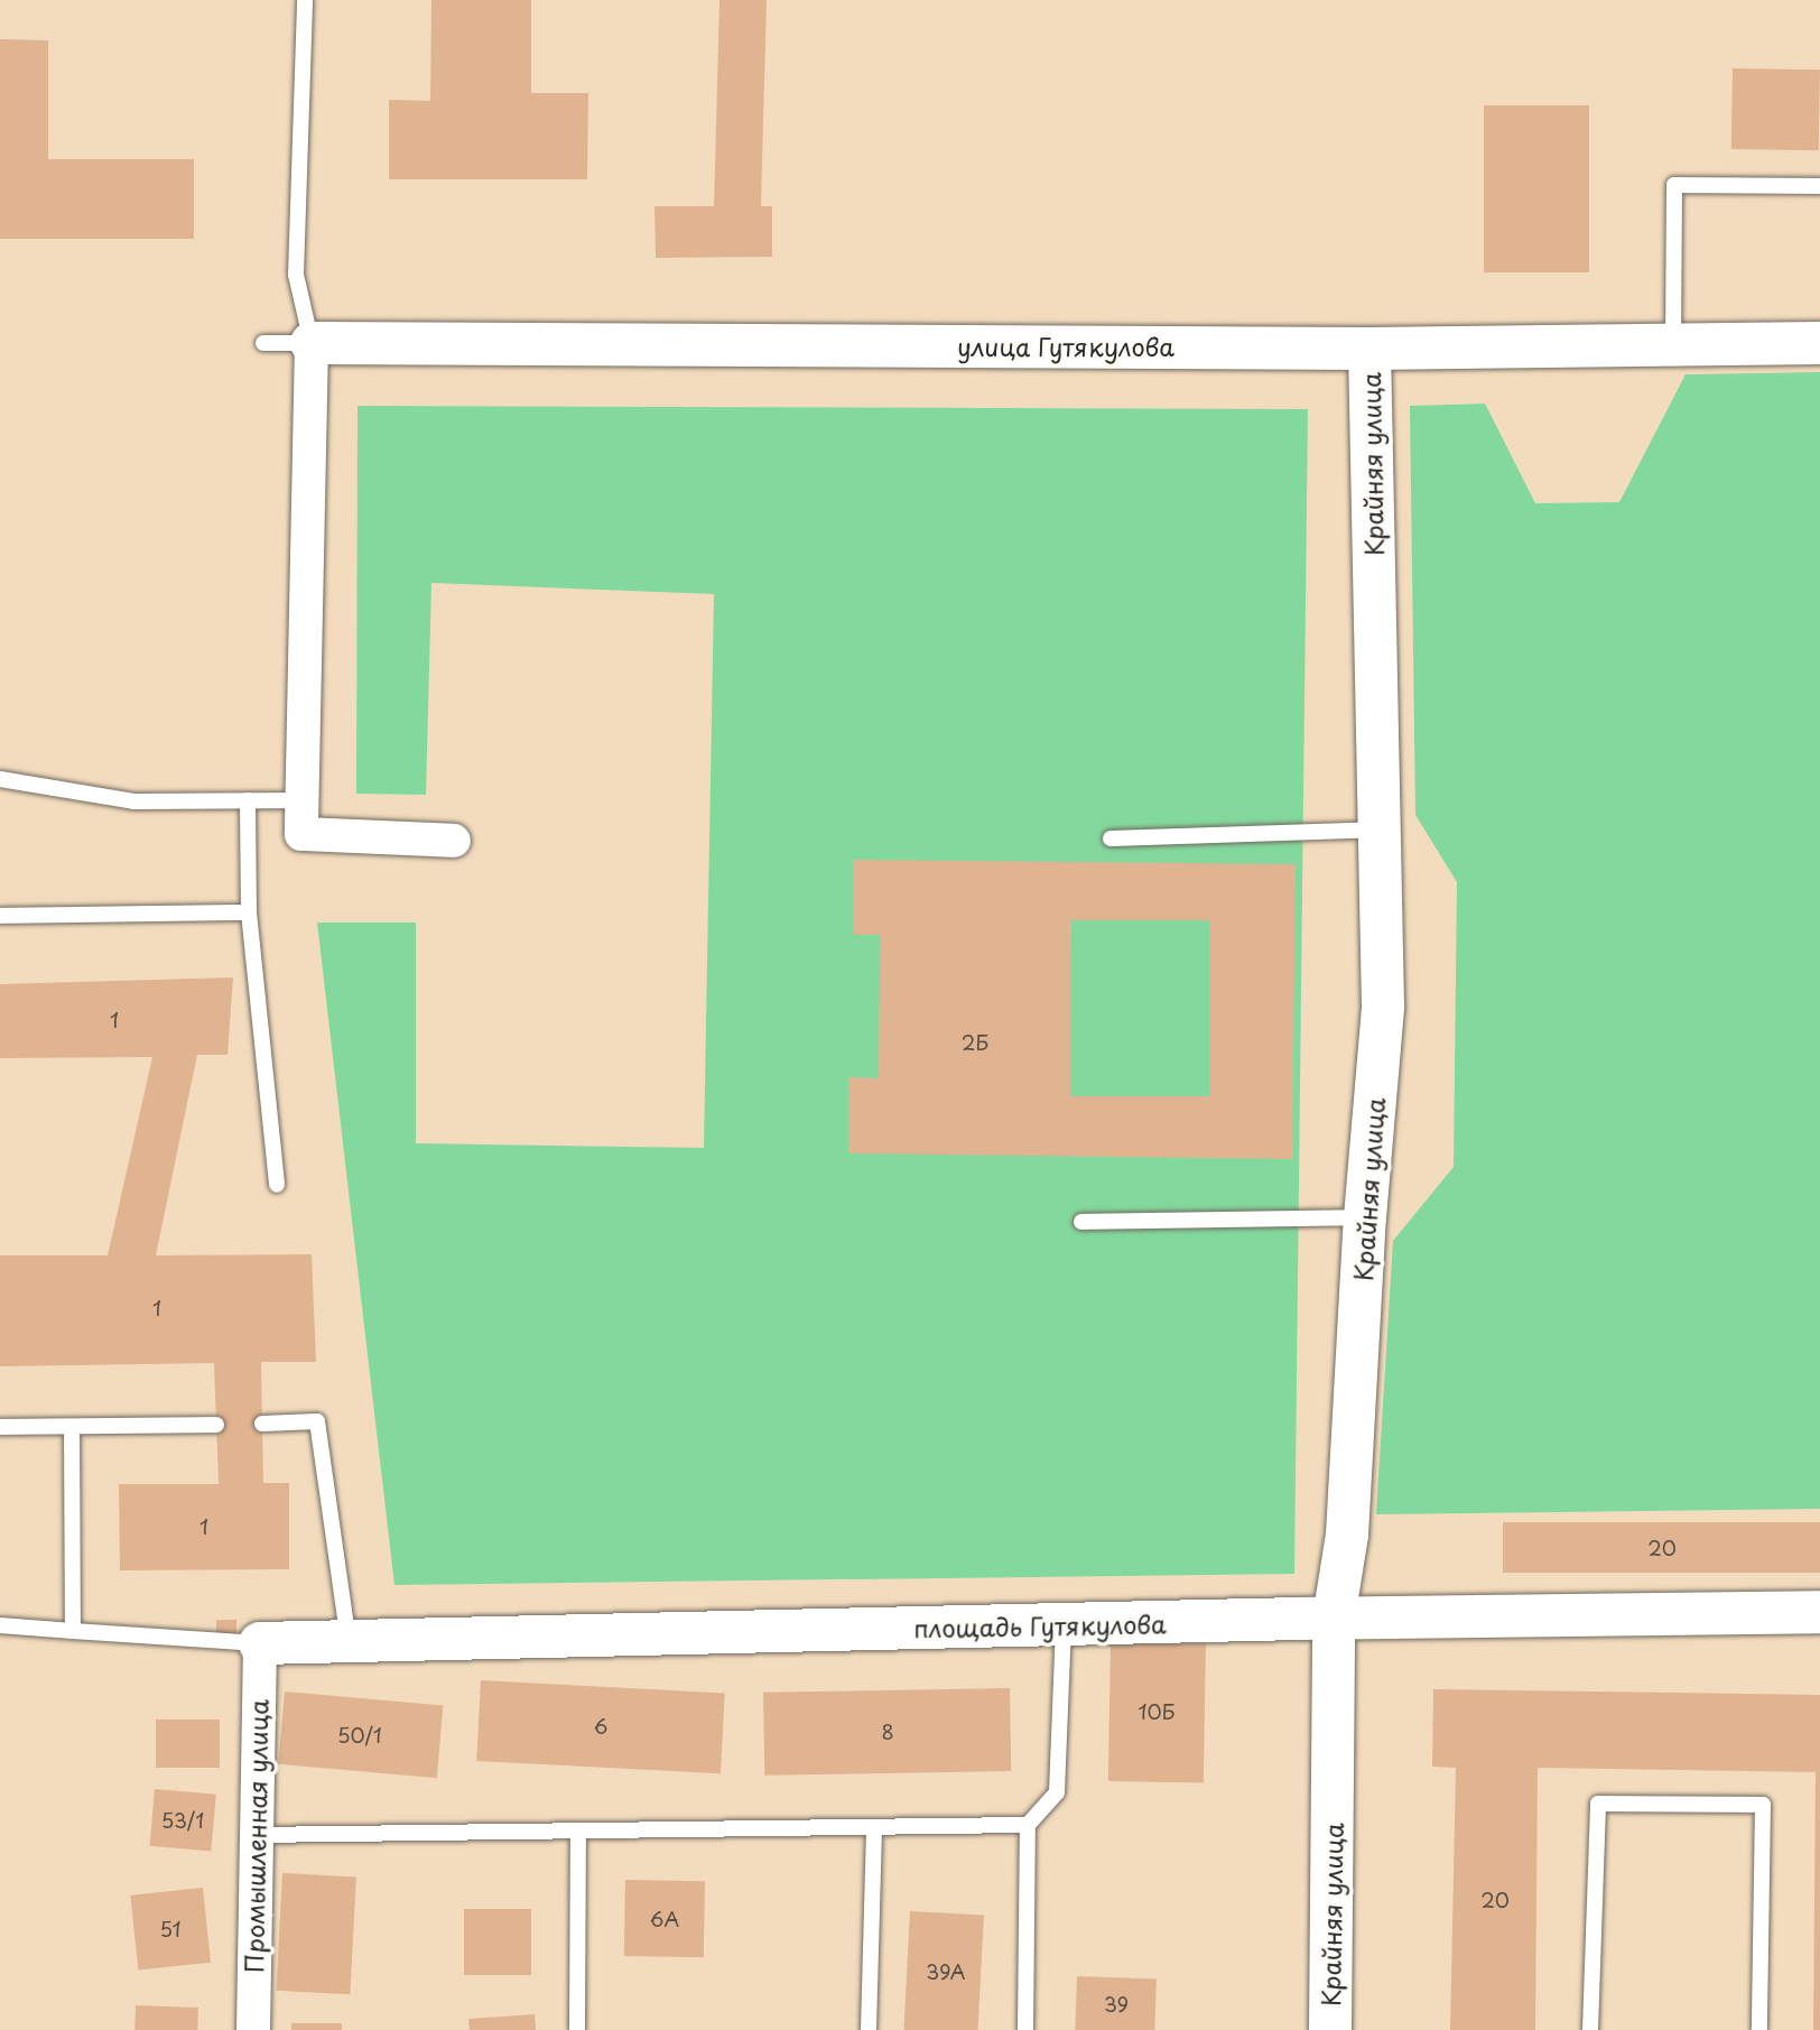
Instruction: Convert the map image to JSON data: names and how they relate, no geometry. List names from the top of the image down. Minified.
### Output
{"streets":{"street":["улица Гутякулова","Крайняя улица","площадь Гутякулова","Промышленная улица"]},"crossings":[["улица Гутякулова","Крайняя улица"],["Крайняя улица","площадь Гутякулова"],["площадь Гутякулова","Промышленная улица"]],"house_numbers":["1","2Б","1","1","20","10Б","6","8","50/1","53/1","20","6А","51","39А","39"]}
